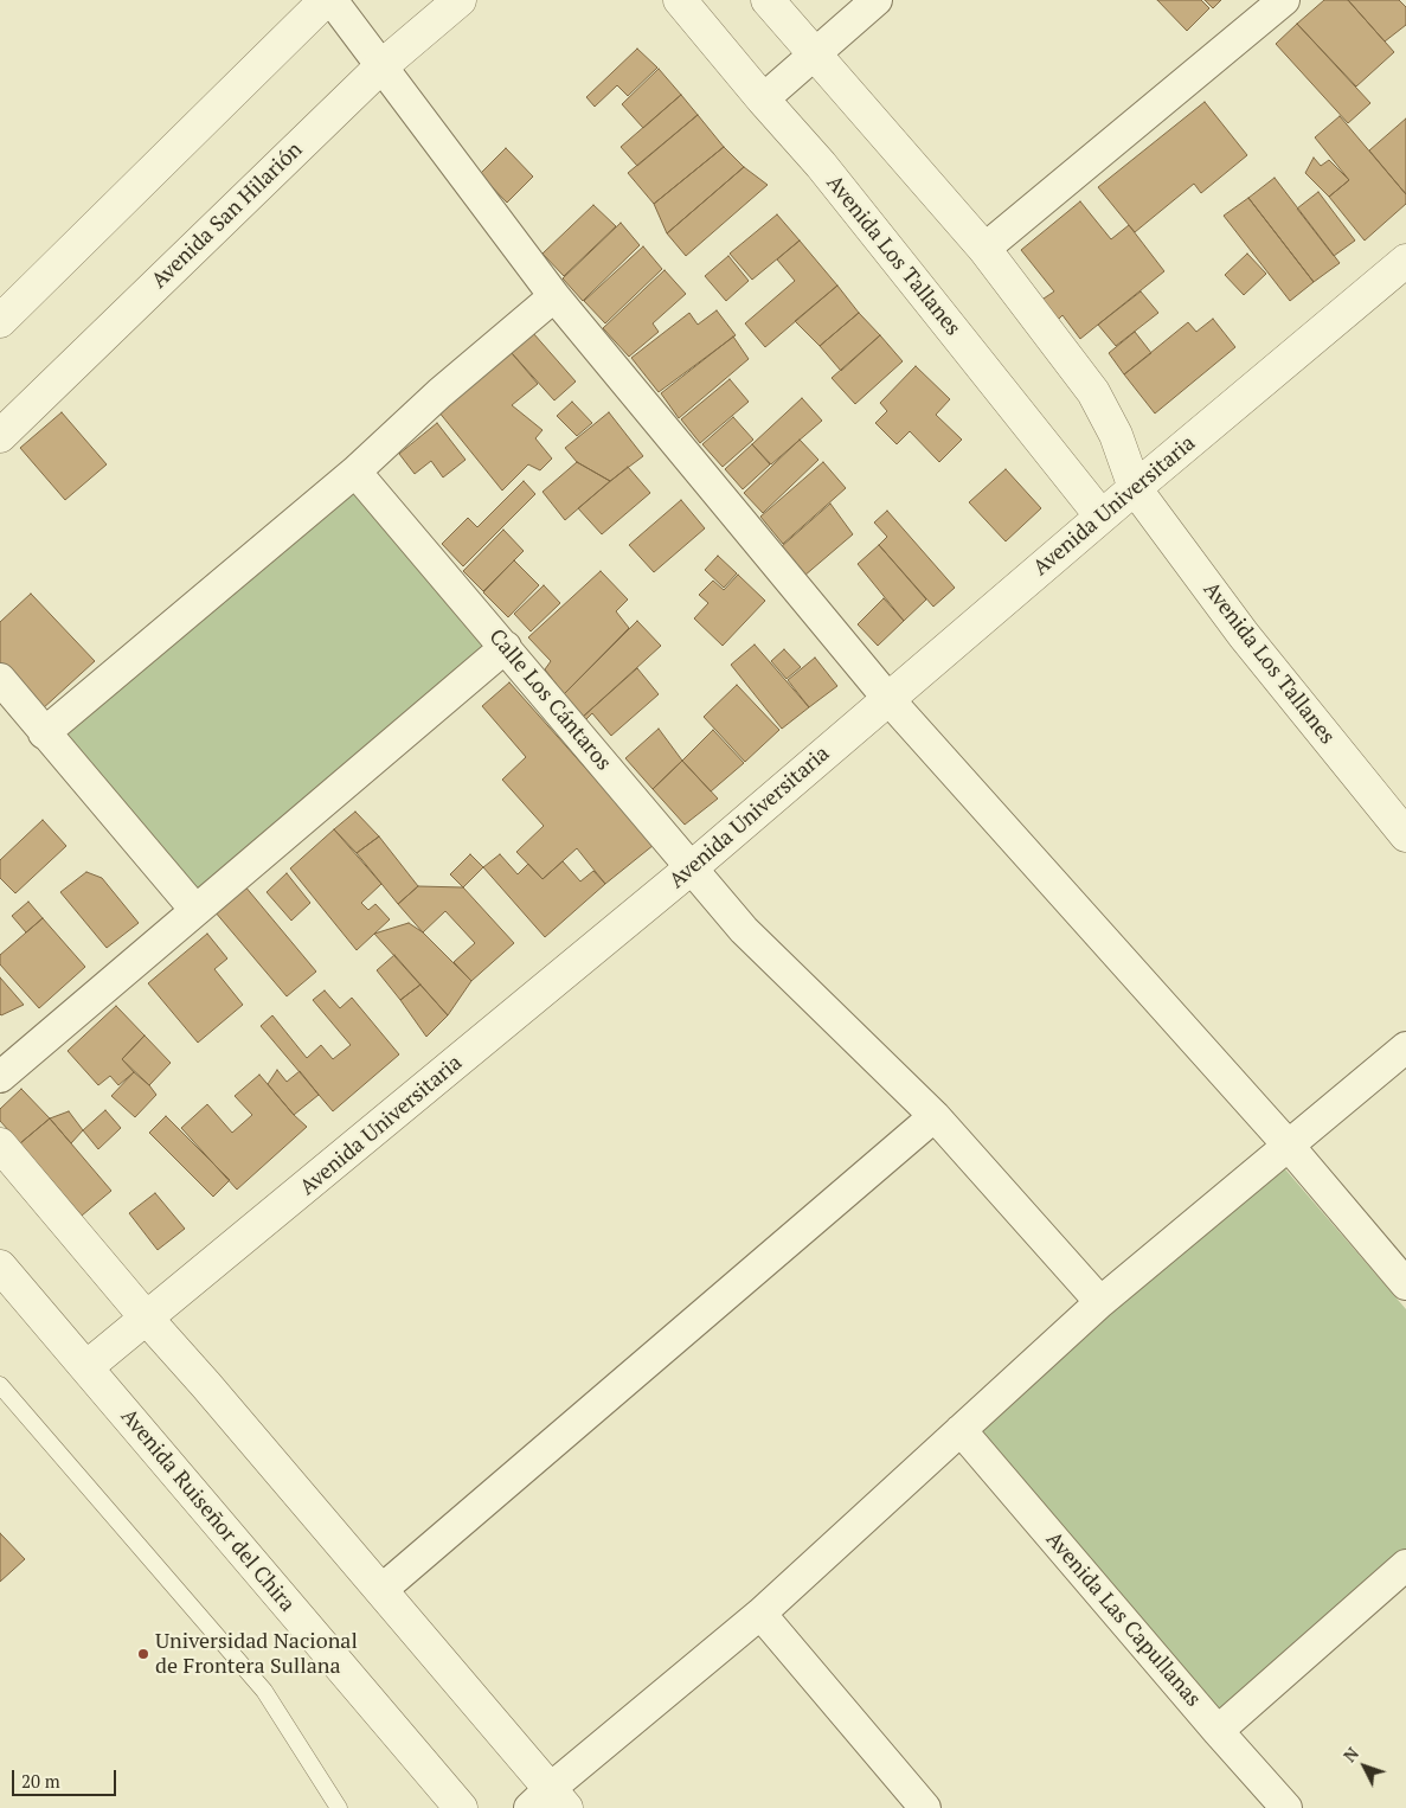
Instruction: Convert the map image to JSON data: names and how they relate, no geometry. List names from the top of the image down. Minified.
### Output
{"streets":{"street":["Avenida San Hilarión","Avenida Los Tallanes","Avenida Universitaria","Calle Los Cántaros","Avenida Ruiseñor del Chira","Avenida Las Capullanas"]},"crossings":[["Avenida Los Tallanes","Avenida Universitaria"],["Avenida Universitaria","Calle Los Cántaros"],["Avenida Universitaria","Avenida Ruiseñor del Chira"]],"places":["Universidad Nacional de Frontera Sullana"],"scale_bar":"20 m","north":"top left"}
